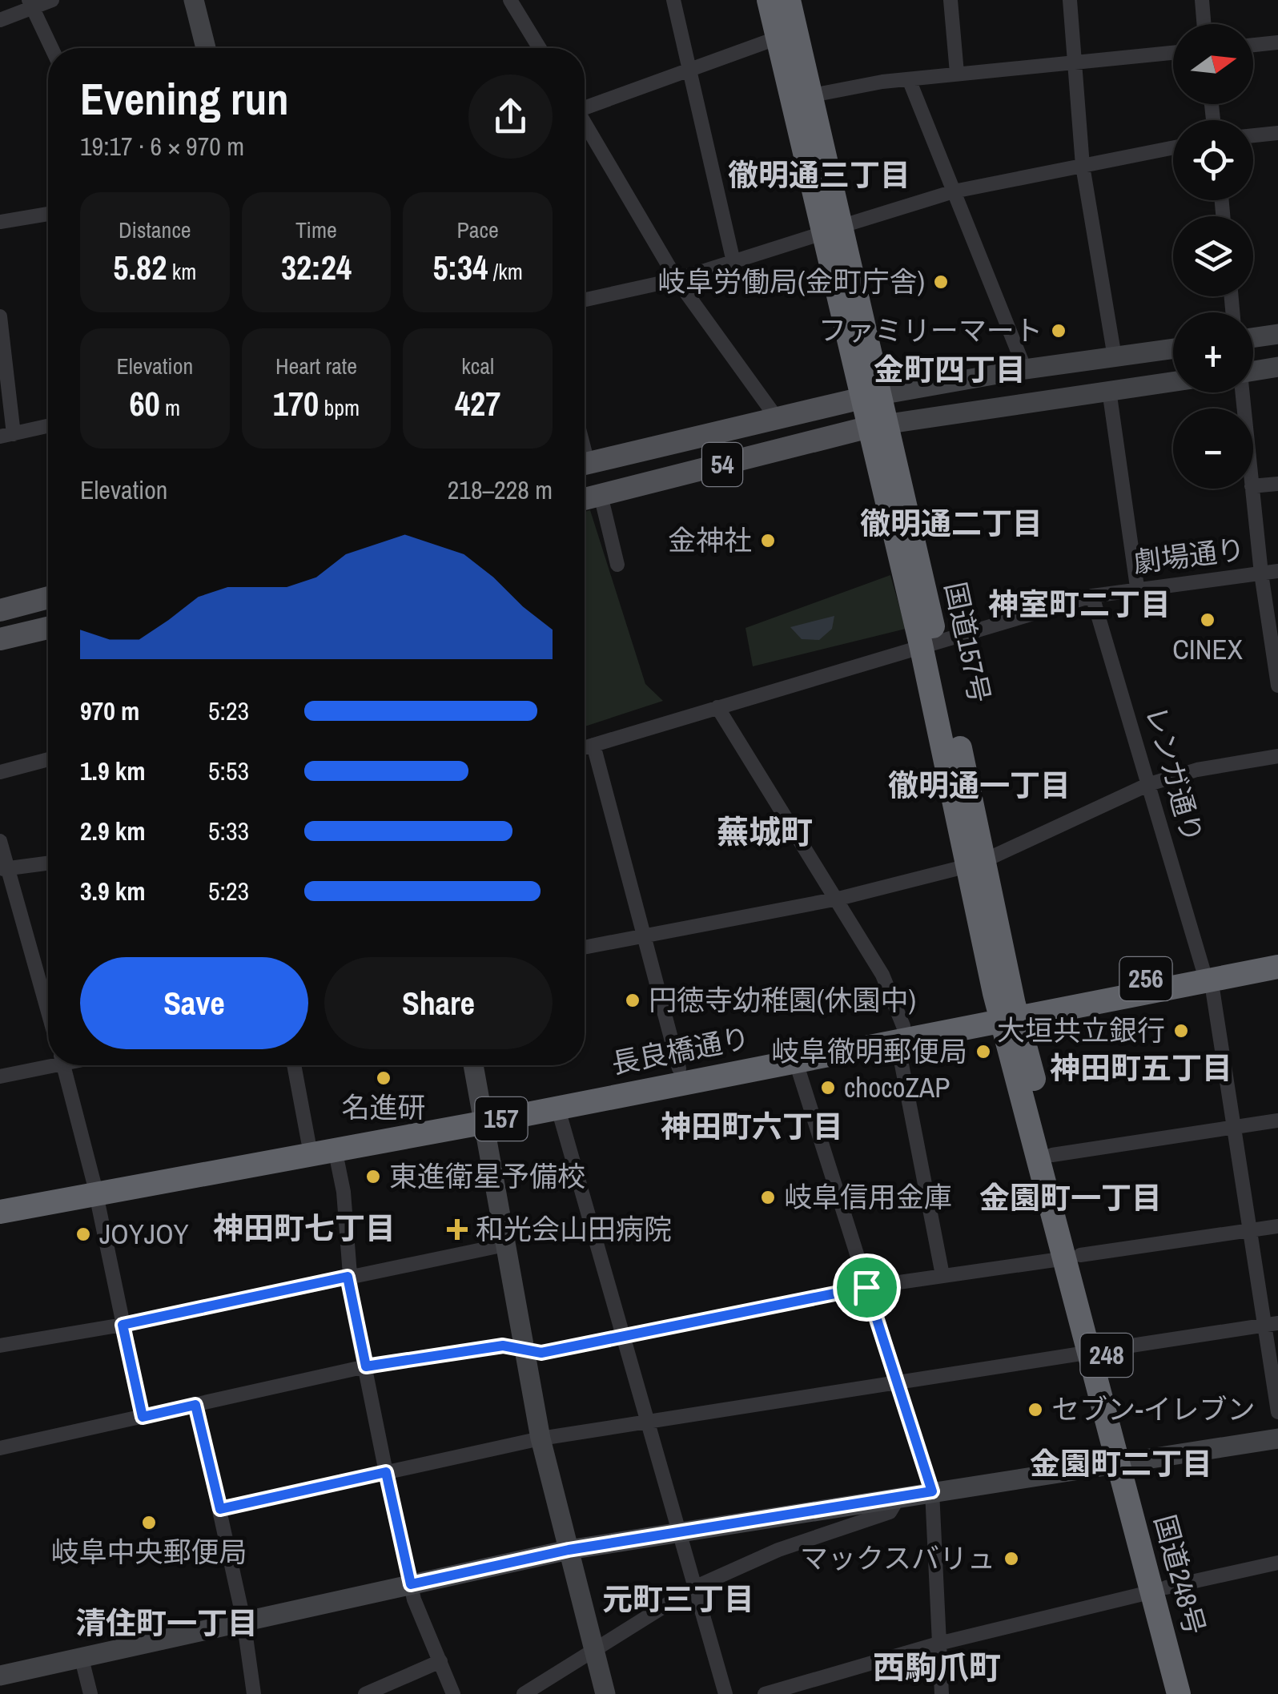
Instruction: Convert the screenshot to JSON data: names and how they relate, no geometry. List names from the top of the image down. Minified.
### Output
{"streets":{"highway":["国道157号","256","長良橋通り","157","248","国道248号"],"main road":["54"],"street":["劇場通り","レンガ通り"]},"crossings":[["54","国道157号"],["劇場通り","国道157号"],["劇場通り","レンガ通り"],["国道157号","長良橋通り"],["国道157号","国道248号"],["レンガ通り","長良橋通り"],["長良橋通り","国道248号"]],"districts":["徹明通三丁目","金町四丁目","徹明通二丁目","神室町二丁目","徹明通一丁目","蕪城町","神田町五丁目","神田町六丁目","金園町一丁目","神田町七丁目","金園町二丁目","元町三丁目","清住町一丁目","西駒爪町"],"places":{"other":["岐阜労働局(金町庁舎)","ファミリーマート","金神社","CINEX","円徳寺幼稚園(休園中)","大垣共立銀行","岐阜徹明郵便局","名進研","chocoZAP","東進衛星予備校","岐阜信用金庫","JOYJOY","セブン-イレブン","岐阜中央郵便局","マックスバリュ"],"health":["和光会山田病院"]},"north":"right","page":{"map_buttons":["+","−"],"heading":["Evening run","19:17 · 6 × 970 m"],"stats":[["Distance","5.82 km"],["Time","32:24"],["Pace","5:34 /km"],["Elevation","60 m"],["Heart rate","170 bpm"],["kcal","427"]],"chart":["Elevation","218–228 m"],"list":[{"name":"970 m","note":"5:23"},{"name":"1.9 km","note":"5:53"},{"name":"2.9 km","note":"5:33"},{"name":"3.9 km","note":"5:23"}],"buttons":["Save","Share"]}}
